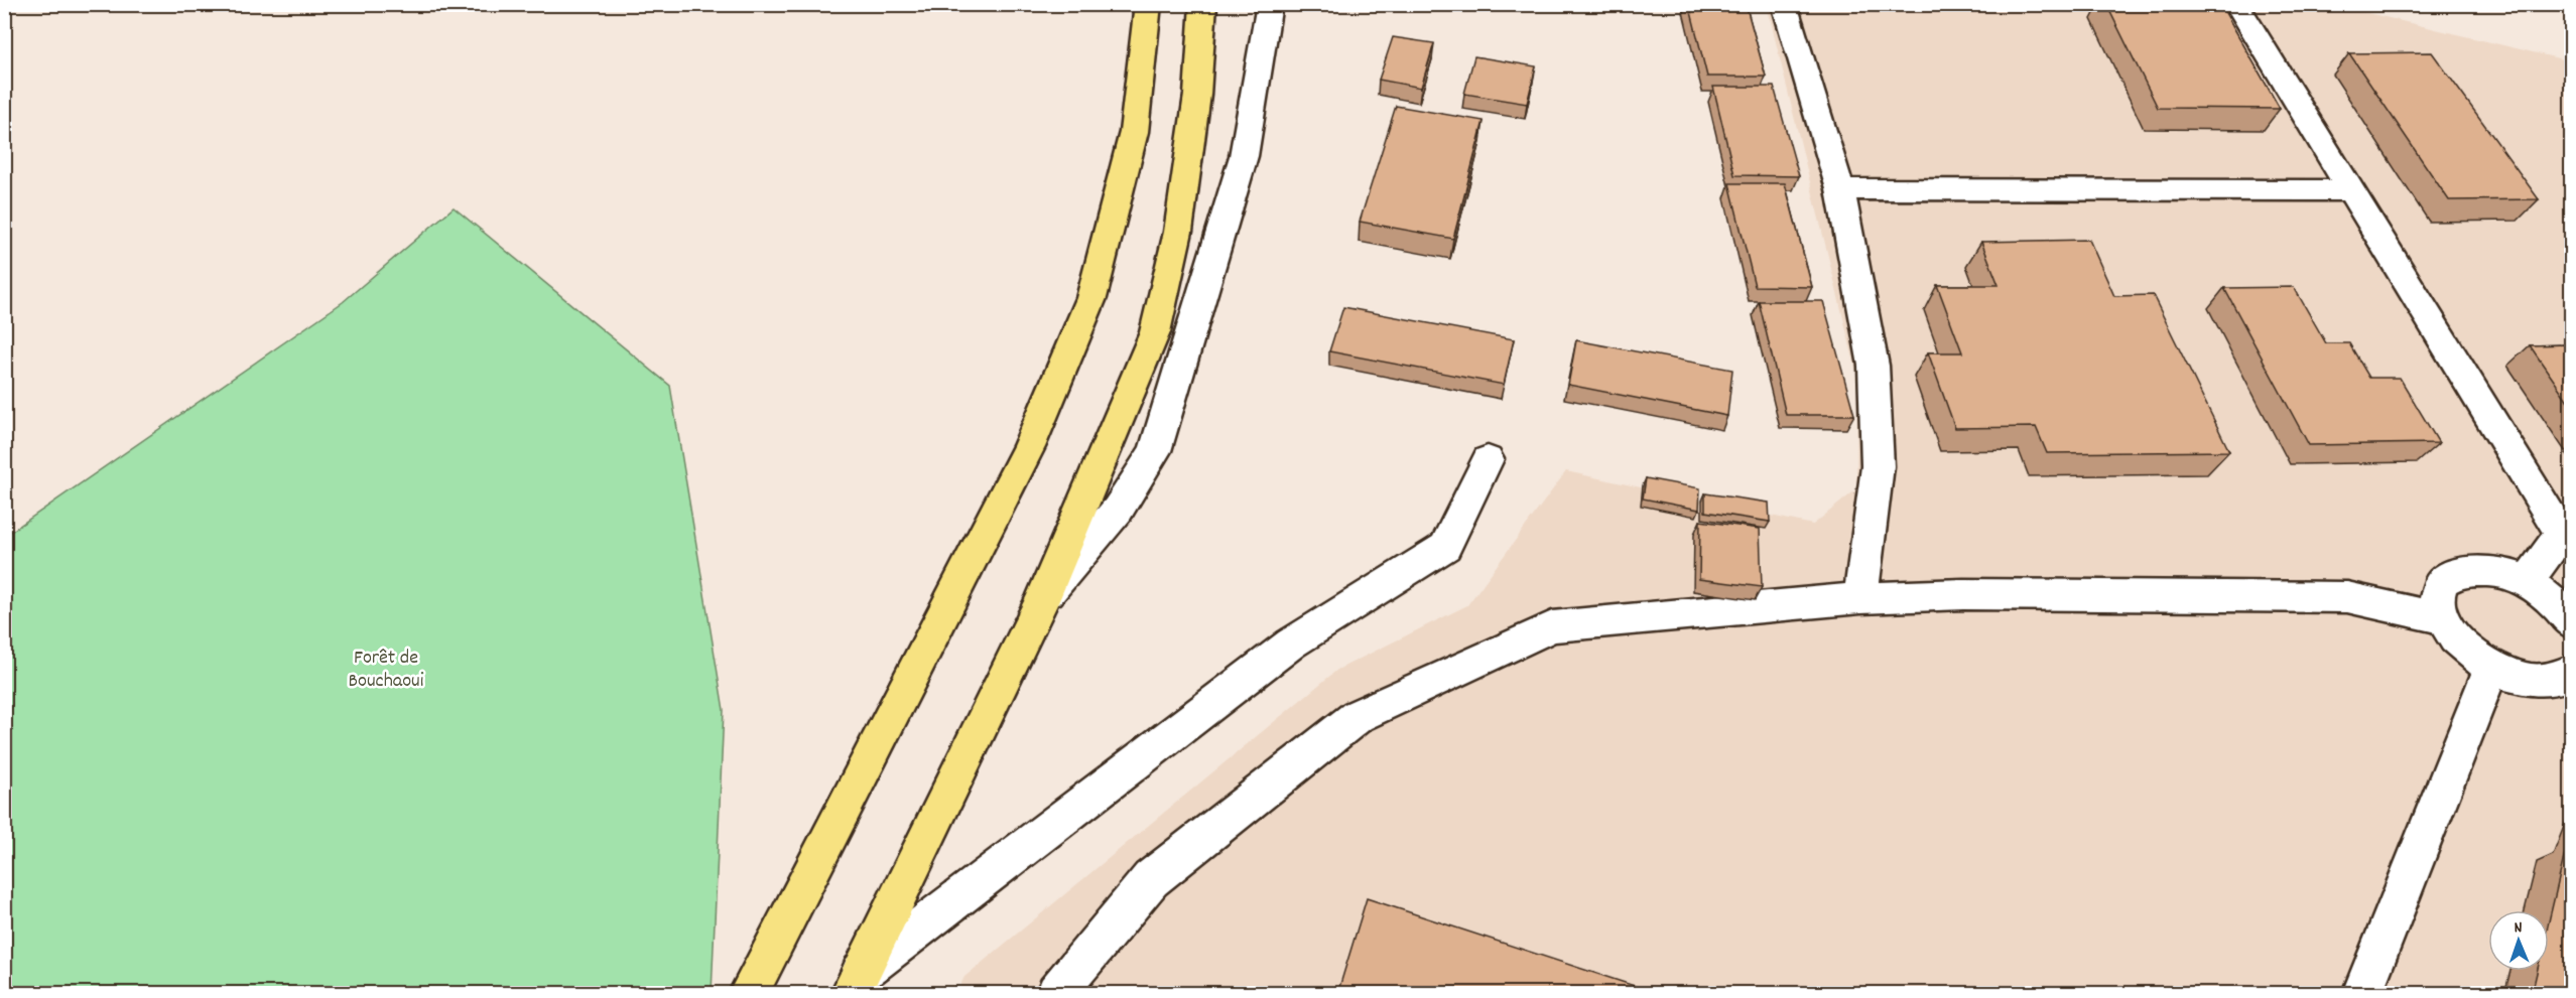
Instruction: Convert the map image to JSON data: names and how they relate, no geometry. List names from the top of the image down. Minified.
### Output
{"parks":["Forêt de Bouchaoui"],"north":"top"}
